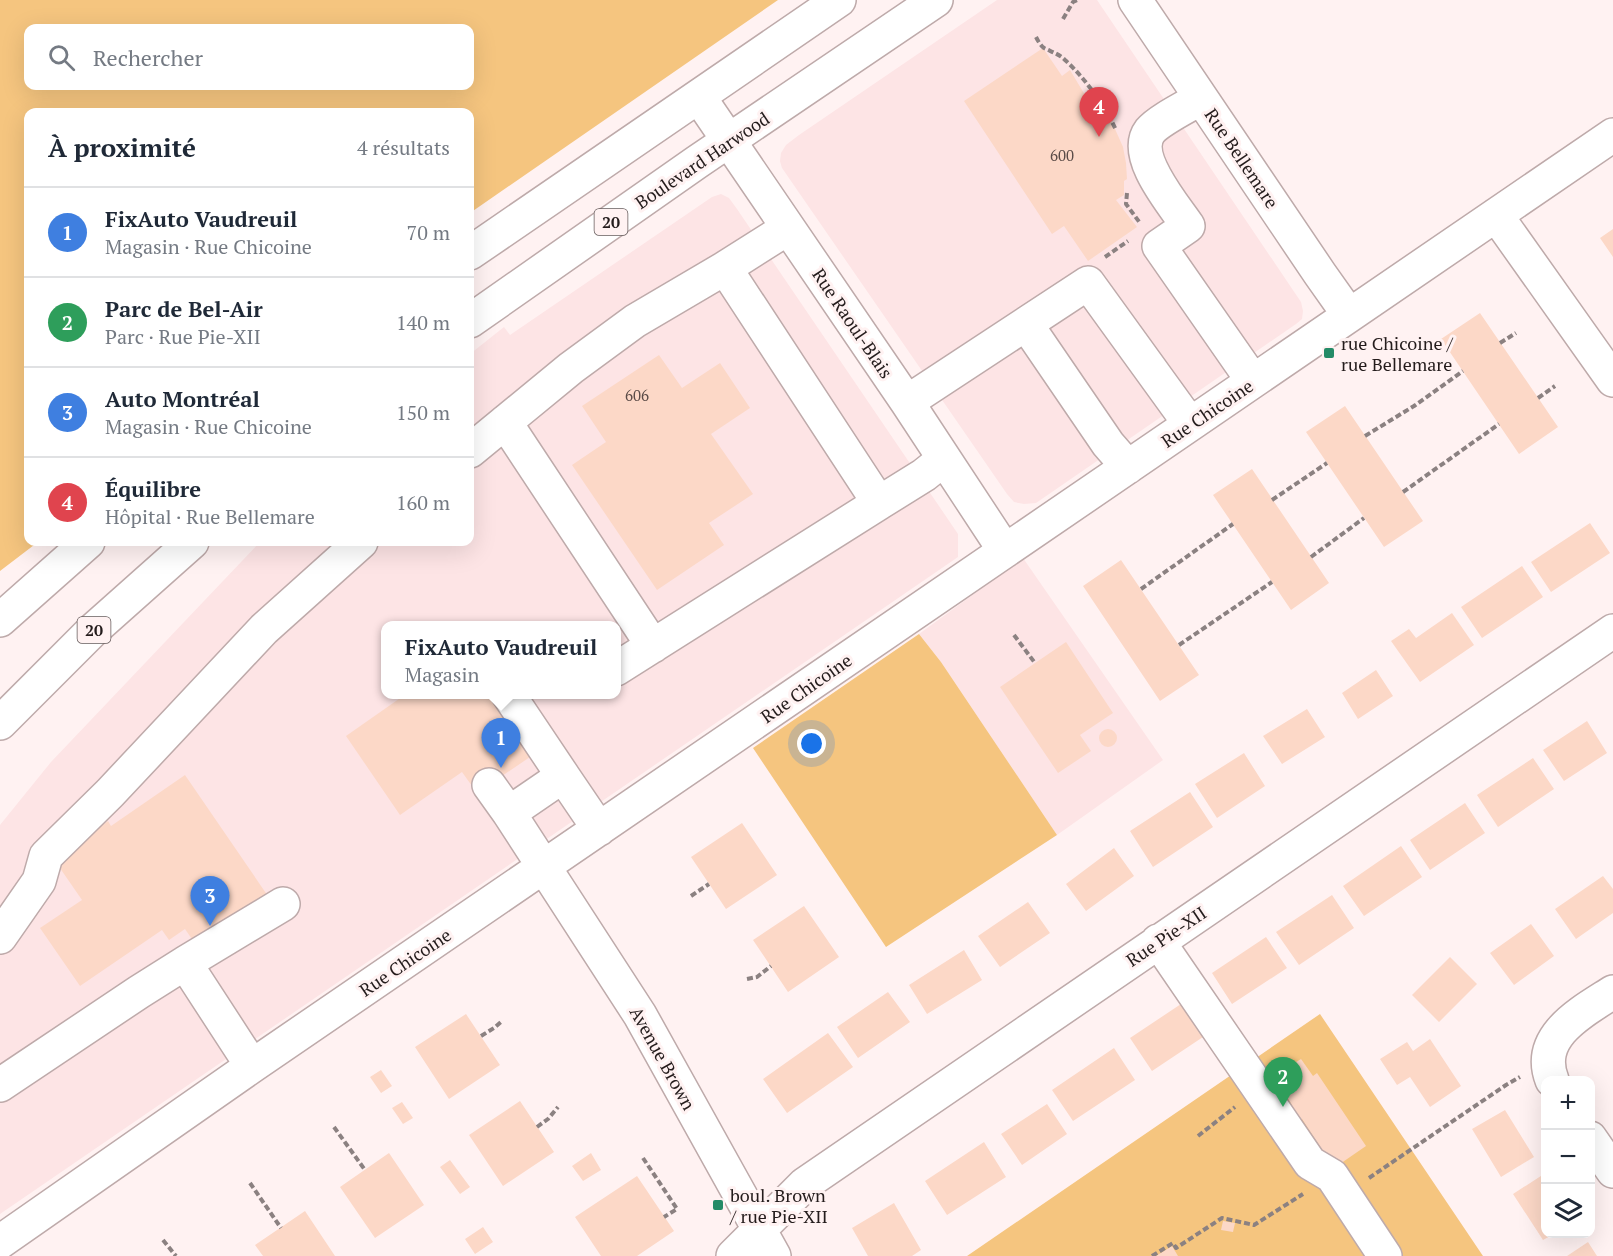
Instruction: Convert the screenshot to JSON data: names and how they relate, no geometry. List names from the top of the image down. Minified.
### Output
{"streets":{"main road":["Rue Bellemare","Boulevard Harwood","20","Rue Raoul-Blais","Rue Chicoine","Rue Pie-XII","Avenue Brown"]},"crossings":[["Rue Bellemare","Rue Chicoine"],["Boulevard Harwood","Rue Raoul-Blais"],["Rue Raoul-Blais","Rue Chicoine"],["Rue Chicoine","Avenue Brown"],["Rue Pie-XII","Avenue Brown"]],"places":{"transit":["rue Chicoine / rue Bellemare","boul. Brown / rue Pie-XII"]},"house_numbers":["600","606"],"page":{"search":"Rechercher","pins":["4","1","3","2"],"heading":["À proximité","4 résultats"],"list":[{"mark":"1","name":"FixAuto Vaudreuil","note":"Magasin · Rue Chicoine","value":"70 m"},{"mark":"2","name":"Parc de Bel-Air","note":"Parc · Rue Pie-XII","value":"140 m"},{"mark":"3","name":"Auto Montréal","note":"Magasin · Rue Chicoine","value":"150 m"},{"mark":"4","name":"Équilibre","note":"Hôpital · Rue Bellemare","value":"160 m"}],"popup":["FixAuto Vaudreuil","Magasin"],"map_buttons":["+","−"]}}
